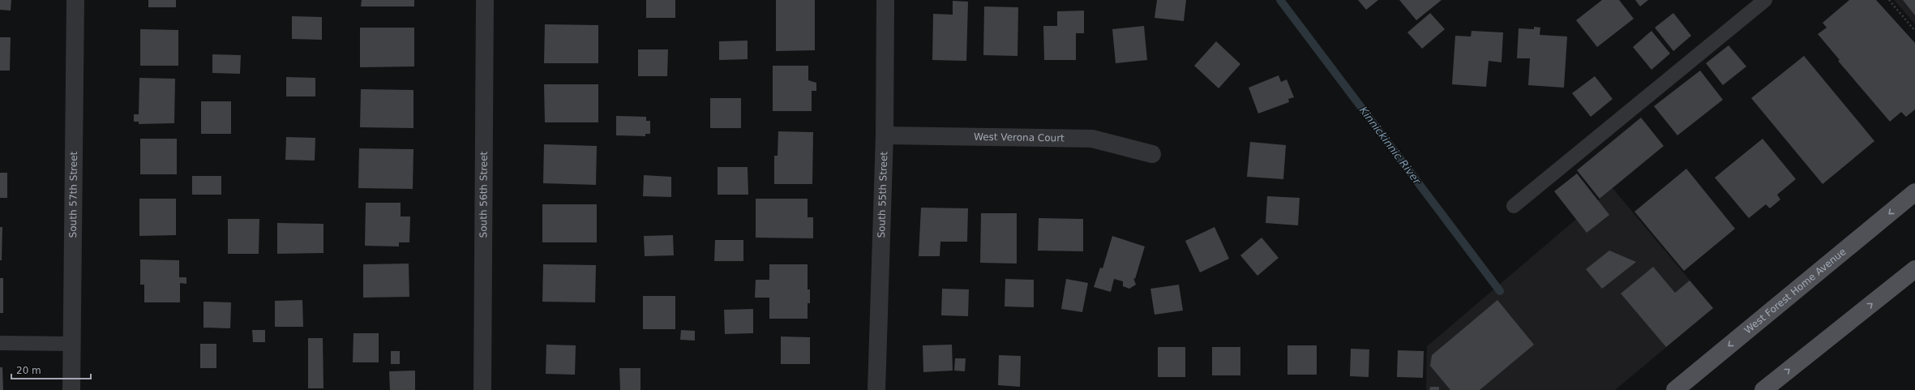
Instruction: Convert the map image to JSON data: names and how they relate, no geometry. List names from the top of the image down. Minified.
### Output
{"streets":{"main road":["West Forest Home Avenue"],"street":["West Verona Court","South 56th Street","South 57th Street","South 55th Street"]},"crossings":[["West Verona Court","South 55th Street"]],"water":["Kinnickinnic River"],"scale_bar":"20 m"}
